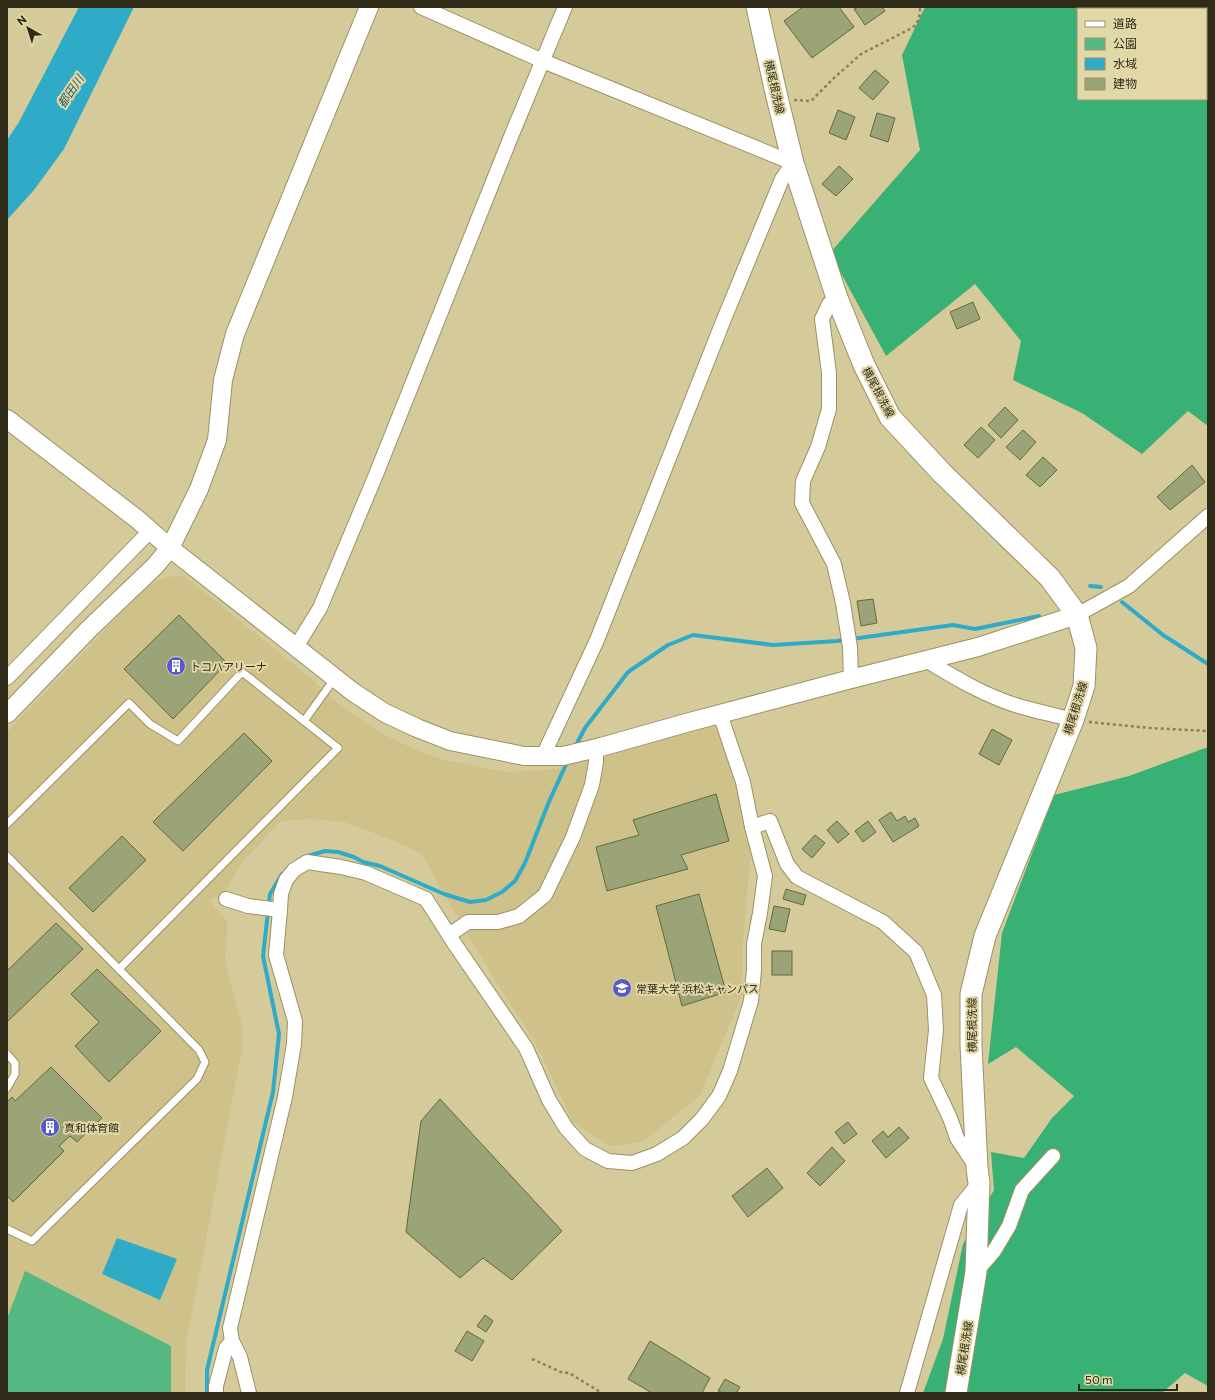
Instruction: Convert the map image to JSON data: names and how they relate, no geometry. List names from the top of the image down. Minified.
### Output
{"streets":{"main road":["横尾根洗線"]},"water":["都田川"],"places":{"building":["トコハアリーナ","真和体育館"],"school or university":["常葉大学 浜松キャンパス"]},"legend":["道路","公園","水域","建物"],"scale_bar":"50 m","north":"top left"}
